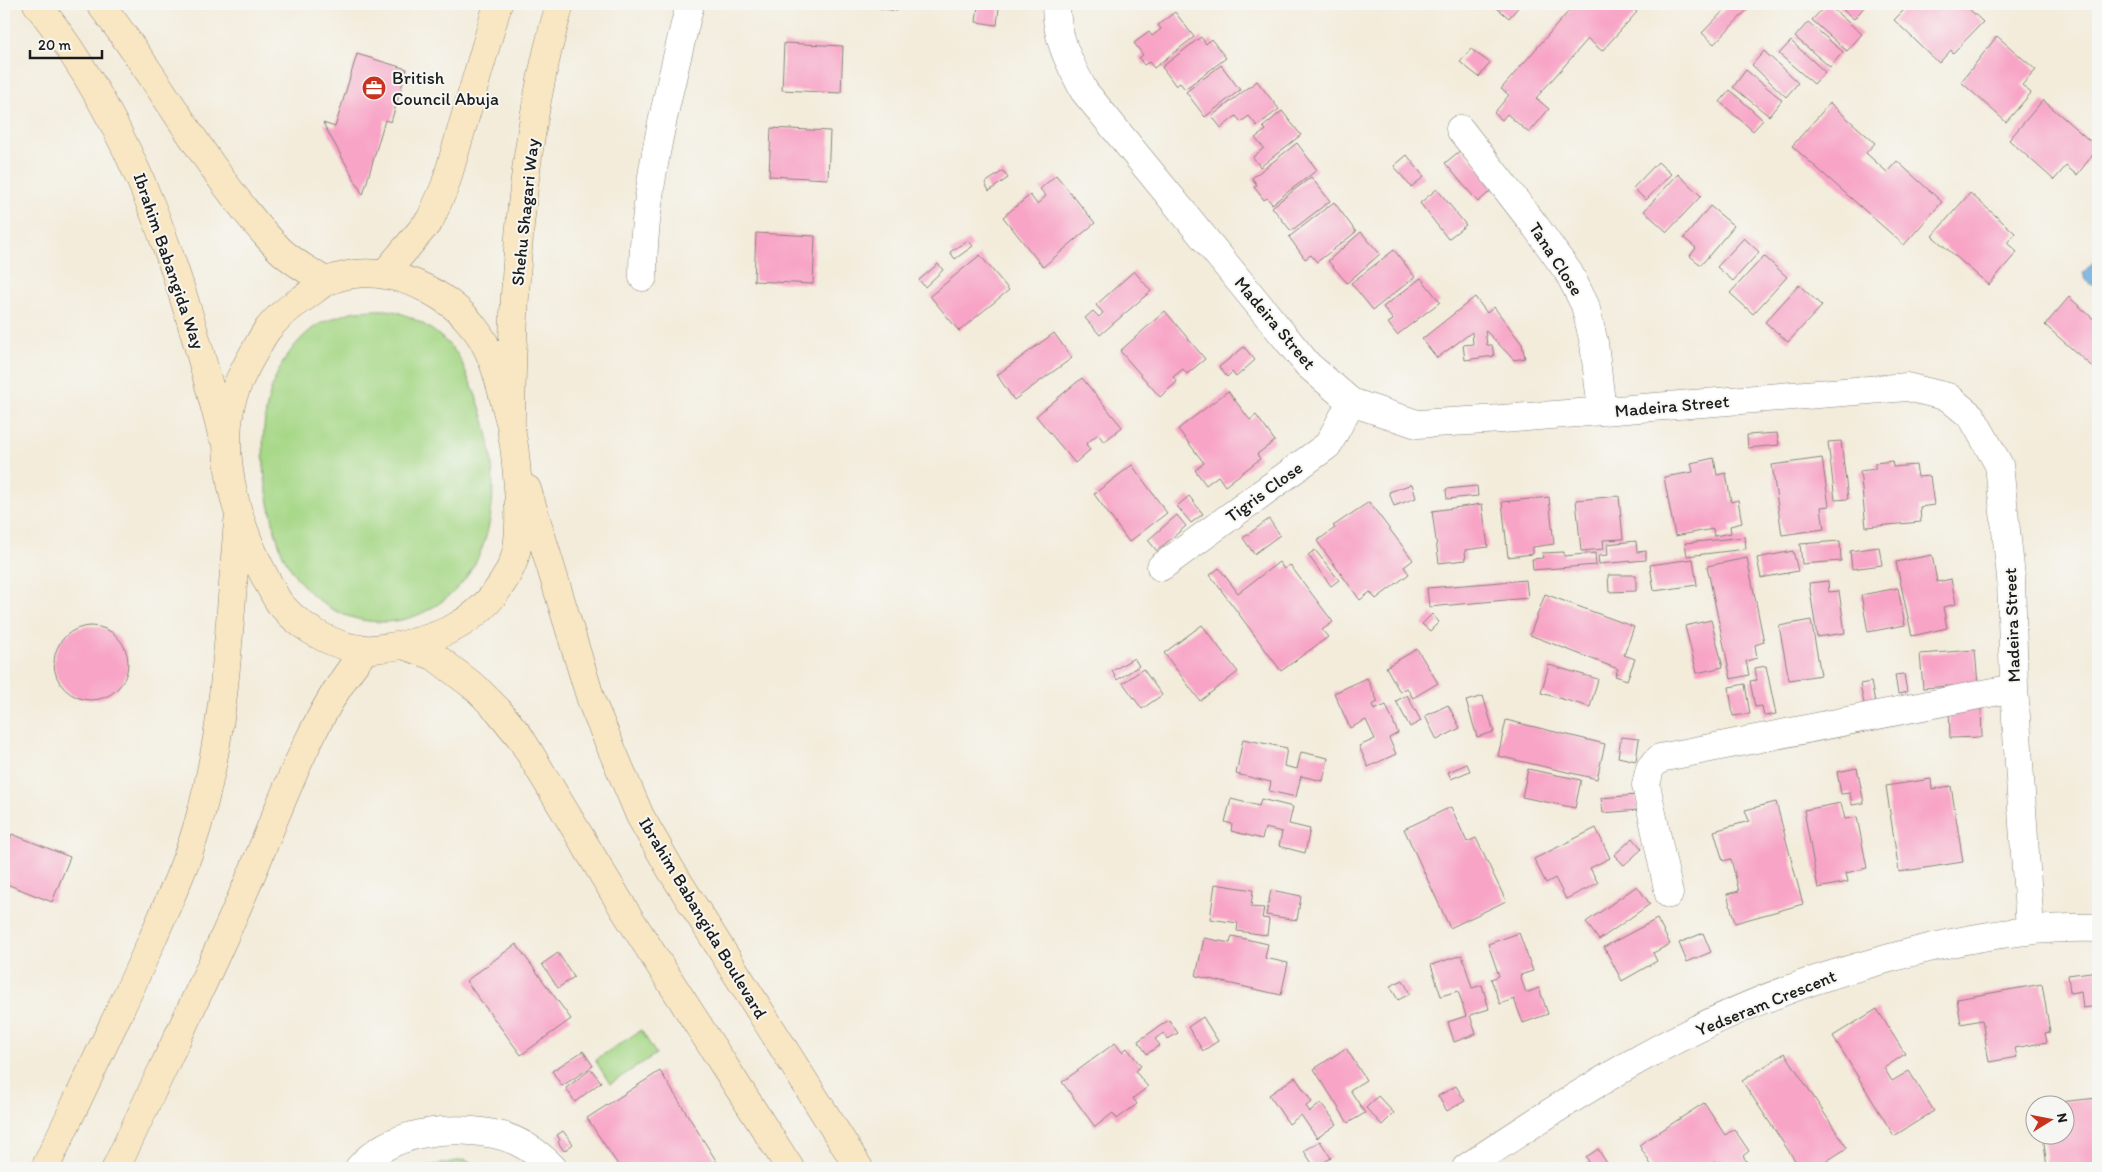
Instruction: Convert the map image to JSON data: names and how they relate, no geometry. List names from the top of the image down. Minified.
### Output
{"streets":{"main road":["Shehu Shagari Way","Ibrahim Babangida Way","Ibrahim Babangida Boulevard"],"street":["Tana Close","Madeira Street","Tigris Close","Yedseram Crescent"]},"crossings":[["Tana Close","Madeira Street"],["Madeira Street","Tigris Close"],["Madeira Street","Yedseram Crescent"]],"places":{"office":["British Council Abuja"]},"scale_bar":"20 m","north":"right"}
